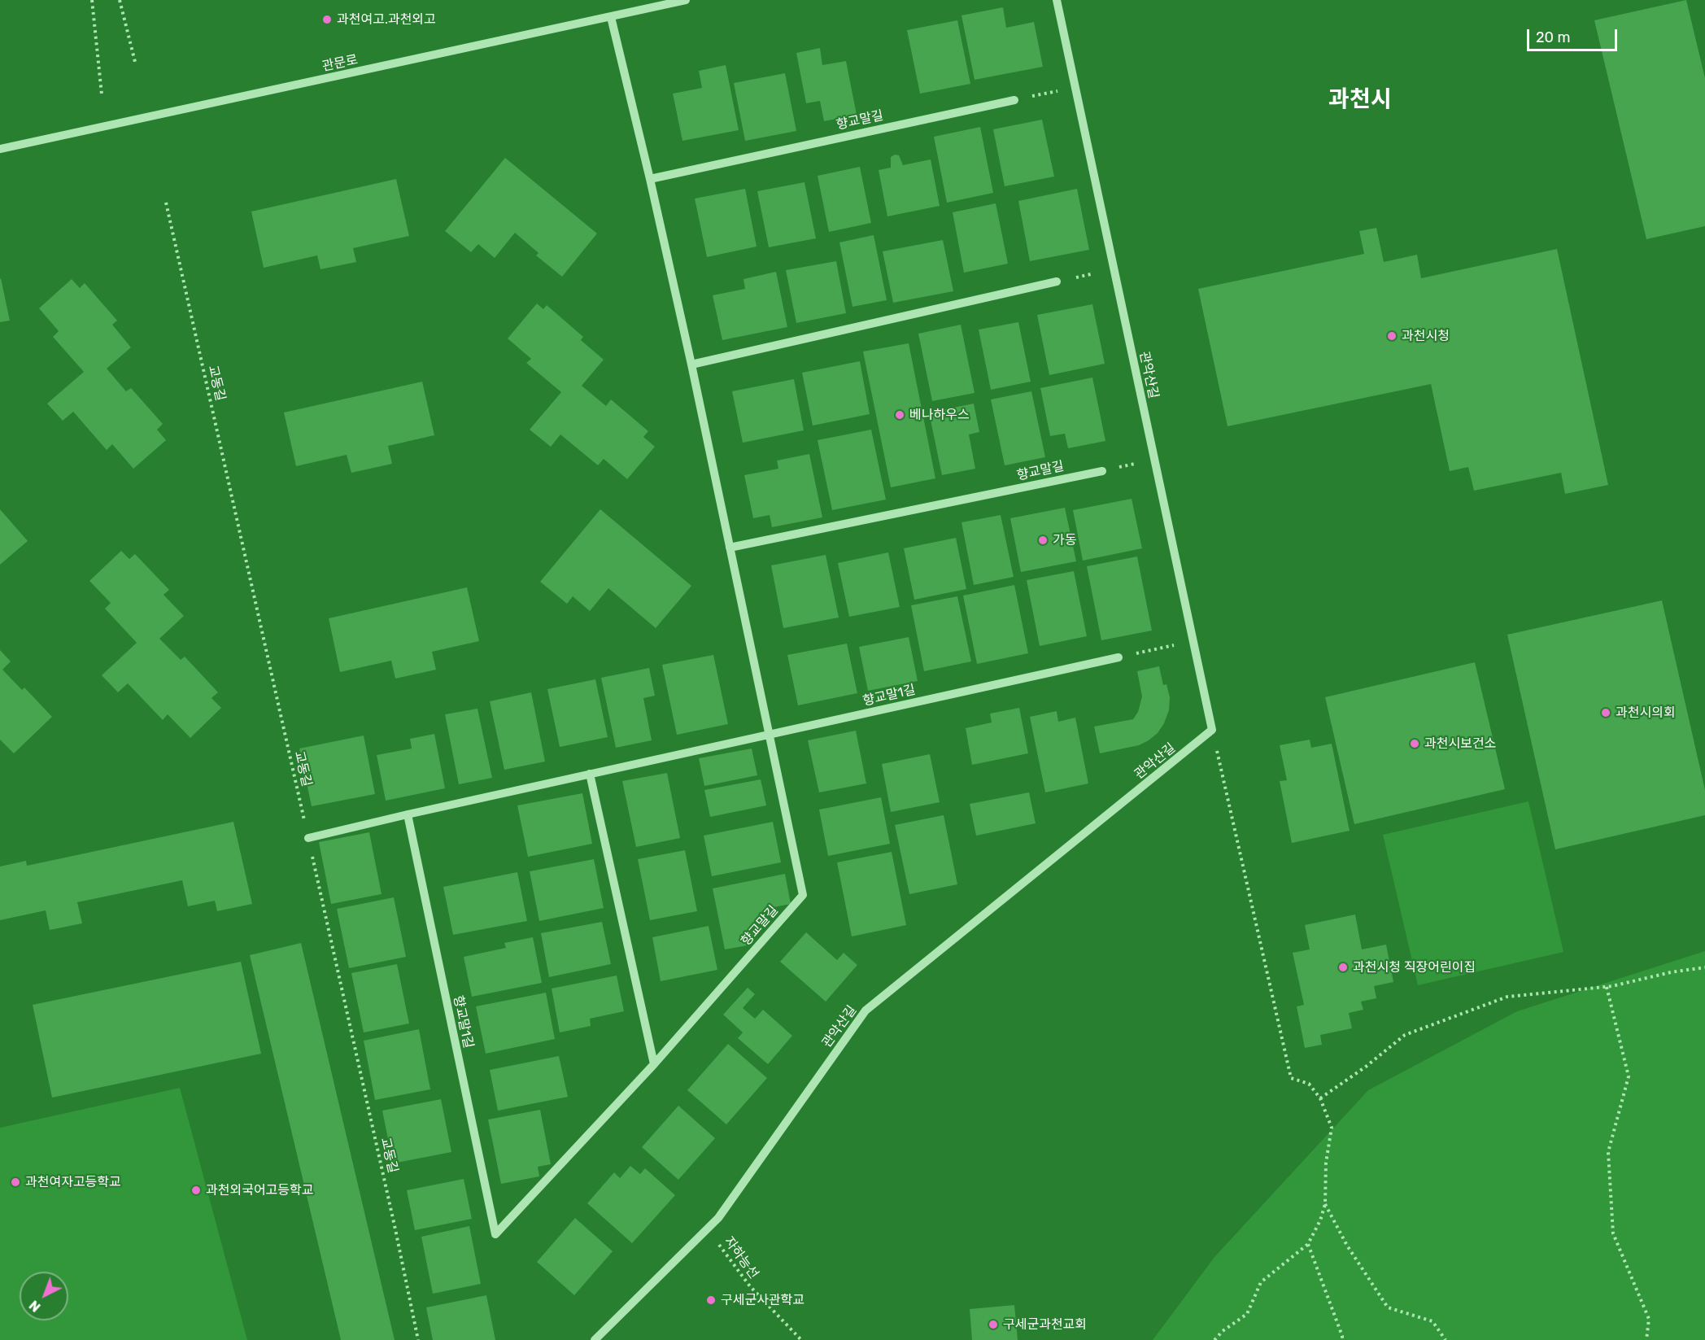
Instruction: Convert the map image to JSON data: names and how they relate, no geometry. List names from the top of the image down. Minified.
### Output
{"streets":{"street":["관문로","향교말길","관악산길","향교말1길"],"path":["교동길","자하능선"]},"crossings":[["관문로","향교말길"],["향교말길","향교말1길"],["관악산길","자하능선"],["교동길","향교말1길"]],"districts":["과천시"],"places":["과천여고.과천외고","과천시청","베나하우스","가동","과천시의회","과천시보건소","과천시청 직장어린이집","과천여자고등학교","과천외국어고등학교","구세군사관학교","구세군과천교회"],"scale_bar":"20 m","north":"bottom left"}
